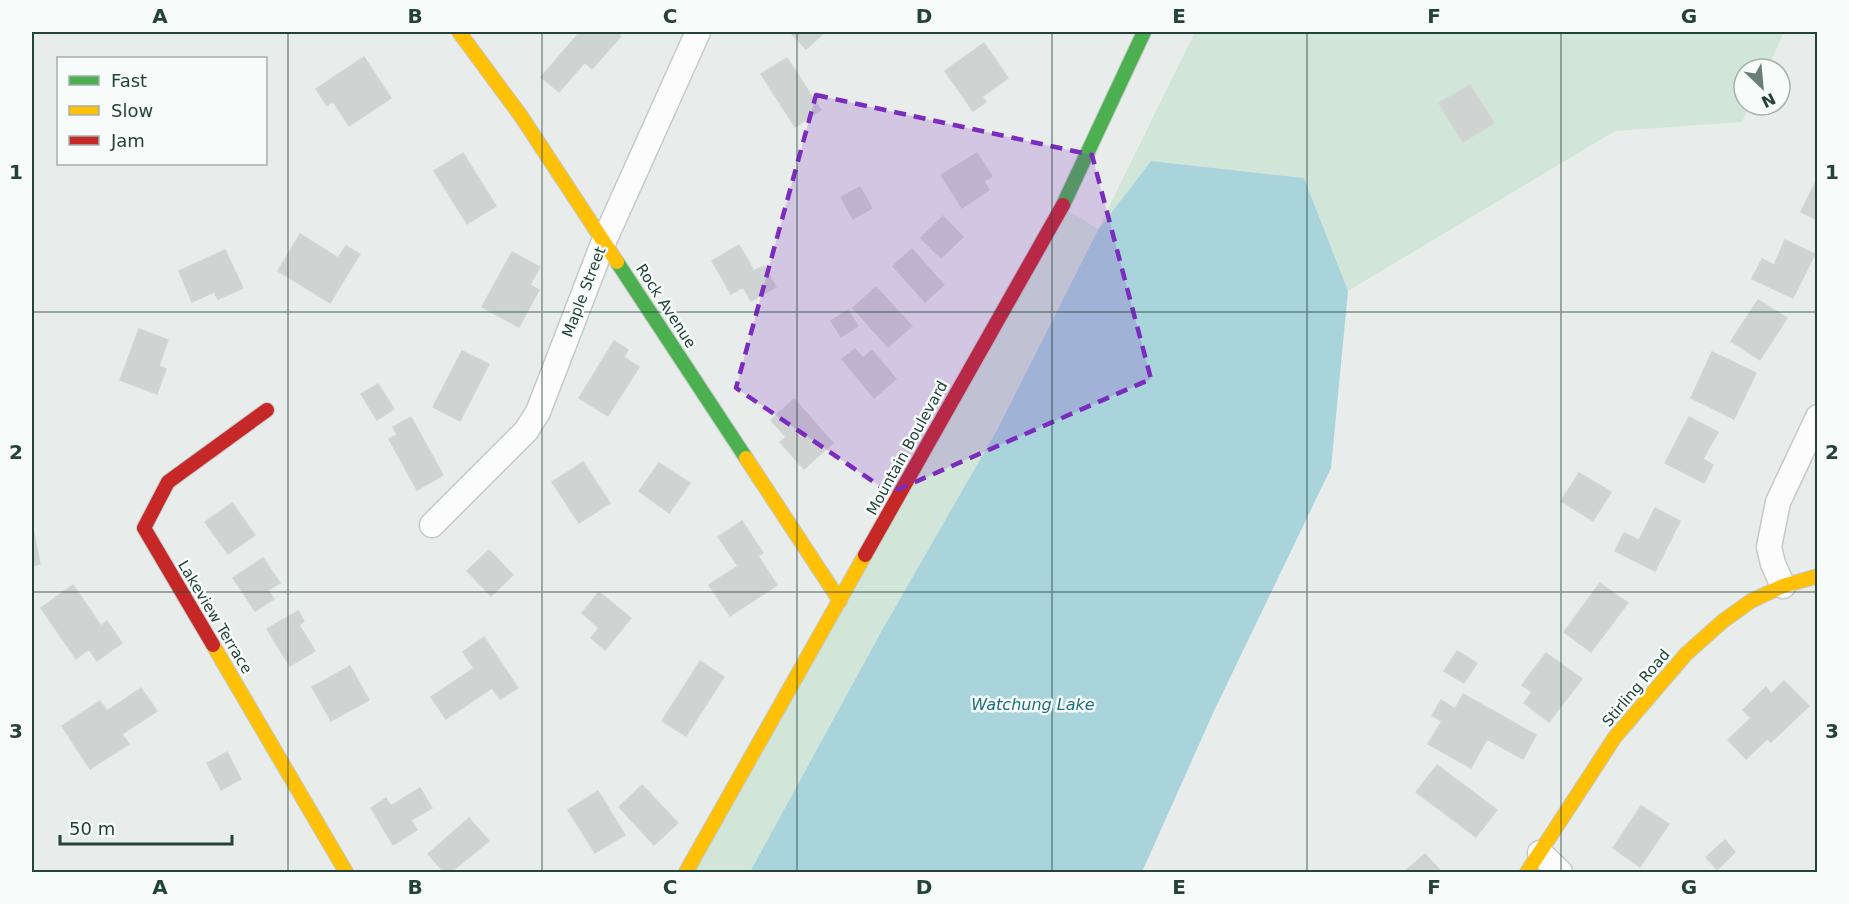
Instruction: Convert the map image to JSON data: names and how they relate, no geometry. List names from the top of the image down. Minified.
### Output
{"streets":{"street":["Maple Street","Rock Avenue","Mountain Boulevard","Lakeview Terrace","Stirling Road"]},"crossings":[["Maple Street","Rock Avenue"],["Rock Avenue","Mountain Boulevard"]],"water":["Watchung Lake"],"legend":["Fast","Slow","Jam"],"scale_bar":"50 m","north":"bottom right","grid":{"columns":["A","B","C","D","E","F","G"],"rows":["1","2","3"]}}
